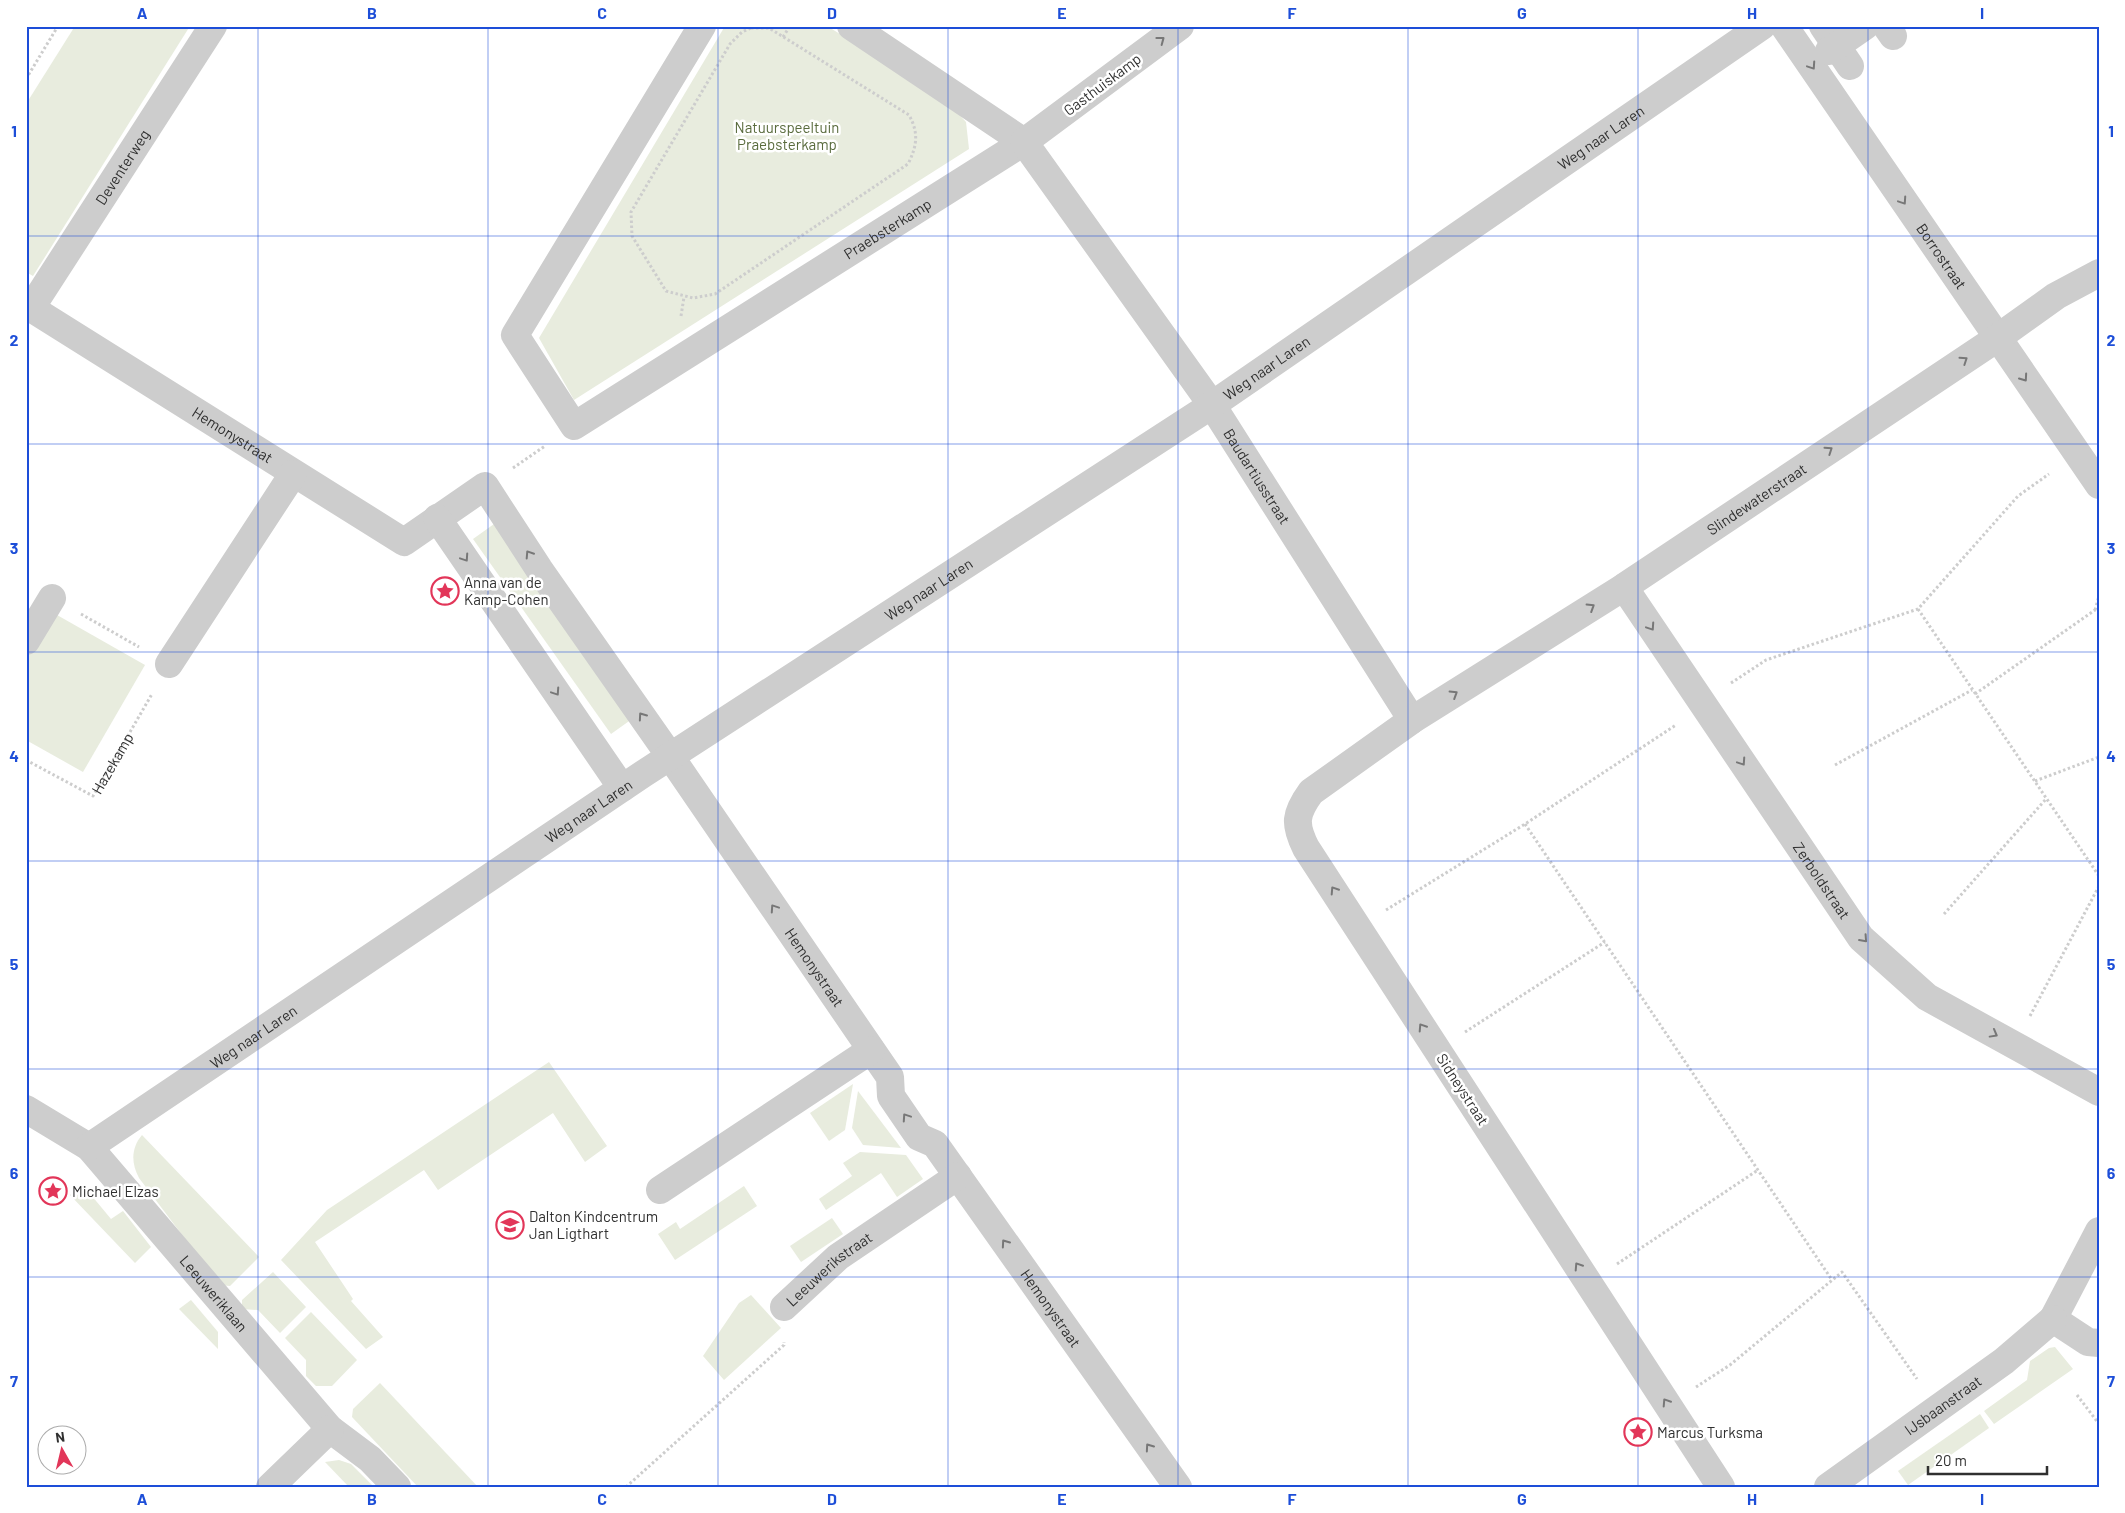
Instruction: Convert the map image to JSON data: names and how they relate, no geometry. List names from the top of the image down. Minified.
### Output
{"streets":{"street":["Gasthuiskamp","Weg naar Laren","Deventerweg","Praebsterkamp","Borrostraat","Hemonystraat","Baudartiusstraat","Slindewaterstraat","Zerboldstraat","Sidneystraat","Leeuwerikstraat","Leeuweriklaan","IJsbaanstraat"],"path":["Hazekamp"]},"crossings":[["Gasthuiskamp","Praebsterkamp"],["Gasthuiskamp","Baudartiusstraat"],["Weg naar Laren","Hemonystraat"],["Weg naar Laren","Baudartiusstraat"],["Weg naar Laren","Leeuweriklaan"],["Deventerweg","Hemonystraat"],["Praebsterkamp","Baudartiusstraat"],["Borrostraat","Slindewaterstraat"],["Hemonystraat","Leeuwerikstraat"],["Baudartiusstraat","Slindewaterstraat"],["Baudartiusstraat","Sidneystraat"],["Slindewaterstraat","Zerboldstraat"],["Slindewaterstraat","Sidneystraat"]],"one_way":["Gasthuiskamp","Borrostraat","Hemonystraat","Slindewaterstraat","Zerboldstraat","Sidneystraat"],"parks":["Natuurspeeltuin Praebsterkamp"],"places":{"place":["Anna van de Kamp-Cohen","Michael Elzas","Marcus Turksma"],"school or university":["Dalton Kindcentrum Jan Ligthart"]},"scale_bar":"20 m","north":"top","grid":{"columns":["A","B","C","D","E","F","G","H","I"],"rows":["1","2","3","4","5","6","7"]}}
